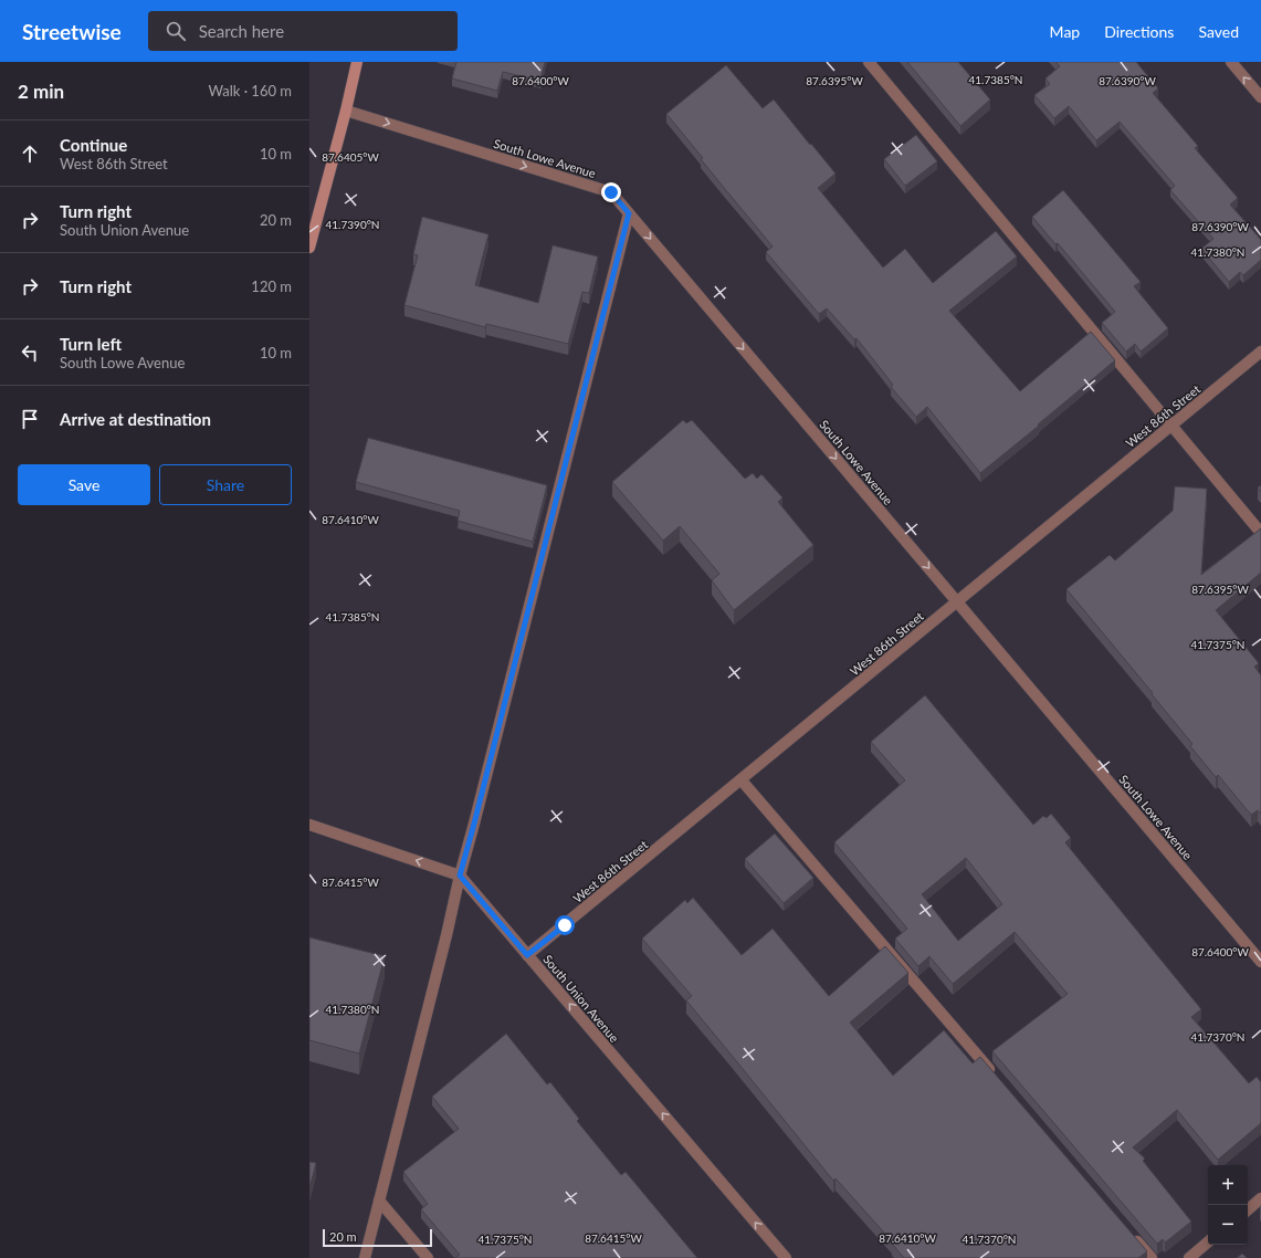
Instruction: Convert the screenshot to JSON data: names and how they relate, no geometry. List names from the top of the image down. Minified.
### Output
{"streets":{"street":["South Lowe Avenue","West 86th Street","South Union Avenue"]},"crossings":[["South Lowe Avenue","West 86th Street"],["West 86th Street","South Union Avenue"]],"one_way":["South Lowe Avenue","South Union Avenue"],"scale_bar":"20 m","page":{"header":"Streetwise","search":"Search here","nav":["Map","Directions","Saved"],"heading":["2 min","Walk · 160 m"],"list":[["Continue","West 86th Street","10 m"],["Turn right","South Union Avenue","20 m"],["Turn right","120 m"],["Turn left","South Lowe Avenue","10 m"],"Arrive at destination"],"buttons":["Save","Share"],"map_buttons":["+","−"],"scale":"20 m"},"coordinates":["41.7385°N","87.6395°W","87.6390°W","87.6400°W","87.6405°W","41.7390°N","41.7380°N","87.6410°W","41.7375°N","87.6415°W","41.7370°N"]}
